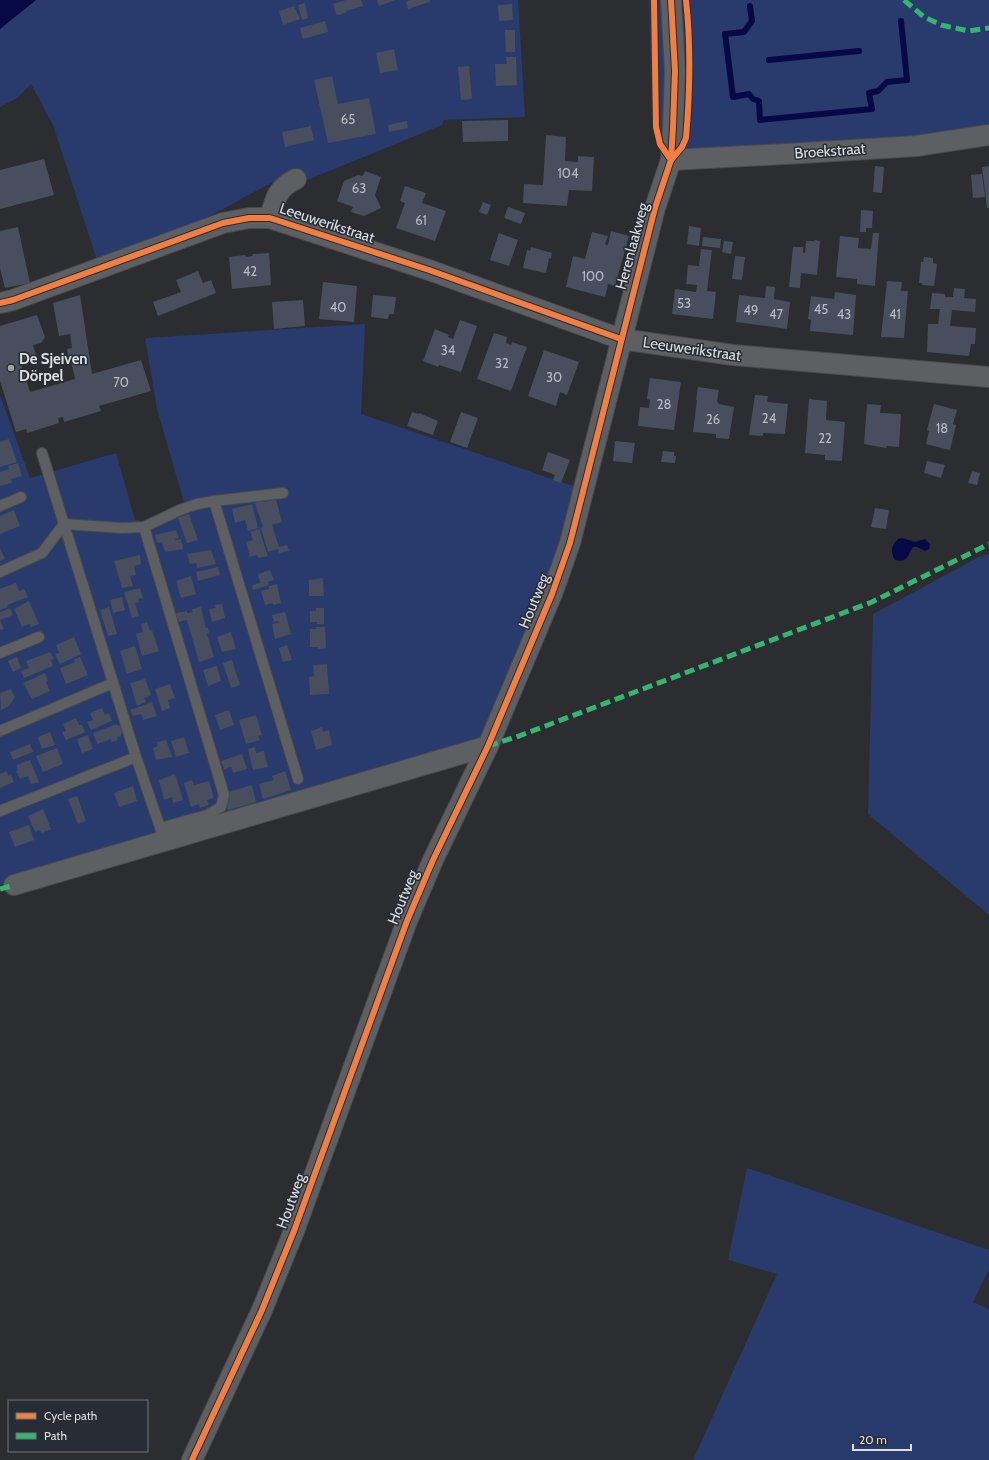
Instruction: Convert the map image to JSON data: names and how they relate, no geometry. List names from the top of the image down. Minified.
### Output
{"streets":{"street":["Broekstraat","Leeuwerikstraat","Herenlaakweg","Houtweg"]},"crossings":[["Broekstraat","Herenlaakweg"],["Leeuwerikstraat","Herenlaakweg"],["Leeuwerikstraat","Houtweg"],["Herenlaakweg","Houtweg"]],"places":["De Sjeiven Dörpel"],"house_numbers":["65","104","63","61","42","100","53","40","45","49","47","43","41","34","32","30","70","28","24","26","18","22"],"legend":["Cycle path","Path"],"scale_bar":"20 m"}
